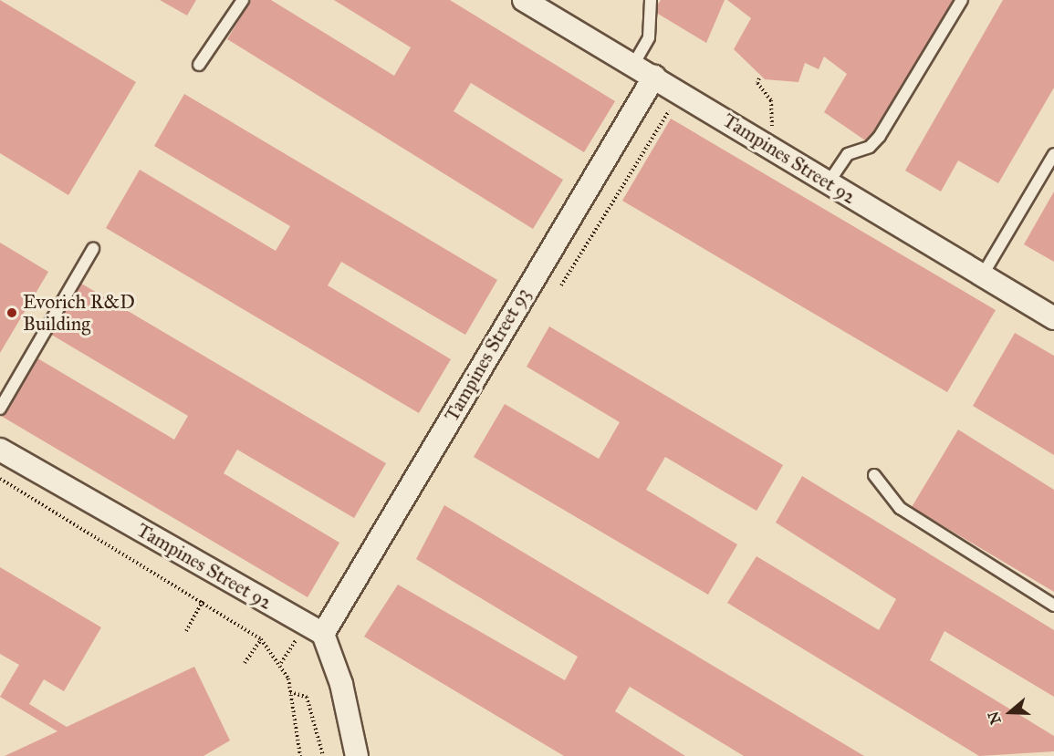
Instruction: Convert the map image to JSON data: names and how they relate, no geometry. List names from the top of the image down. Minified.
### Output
{"streets":{"street":["Tampines Street 92","Tampines Street 93"]},"crossings":[["Tampines Street 92","Tampines Street 93"]],"places":["Evorich R&D Building"],"north":"left"}
